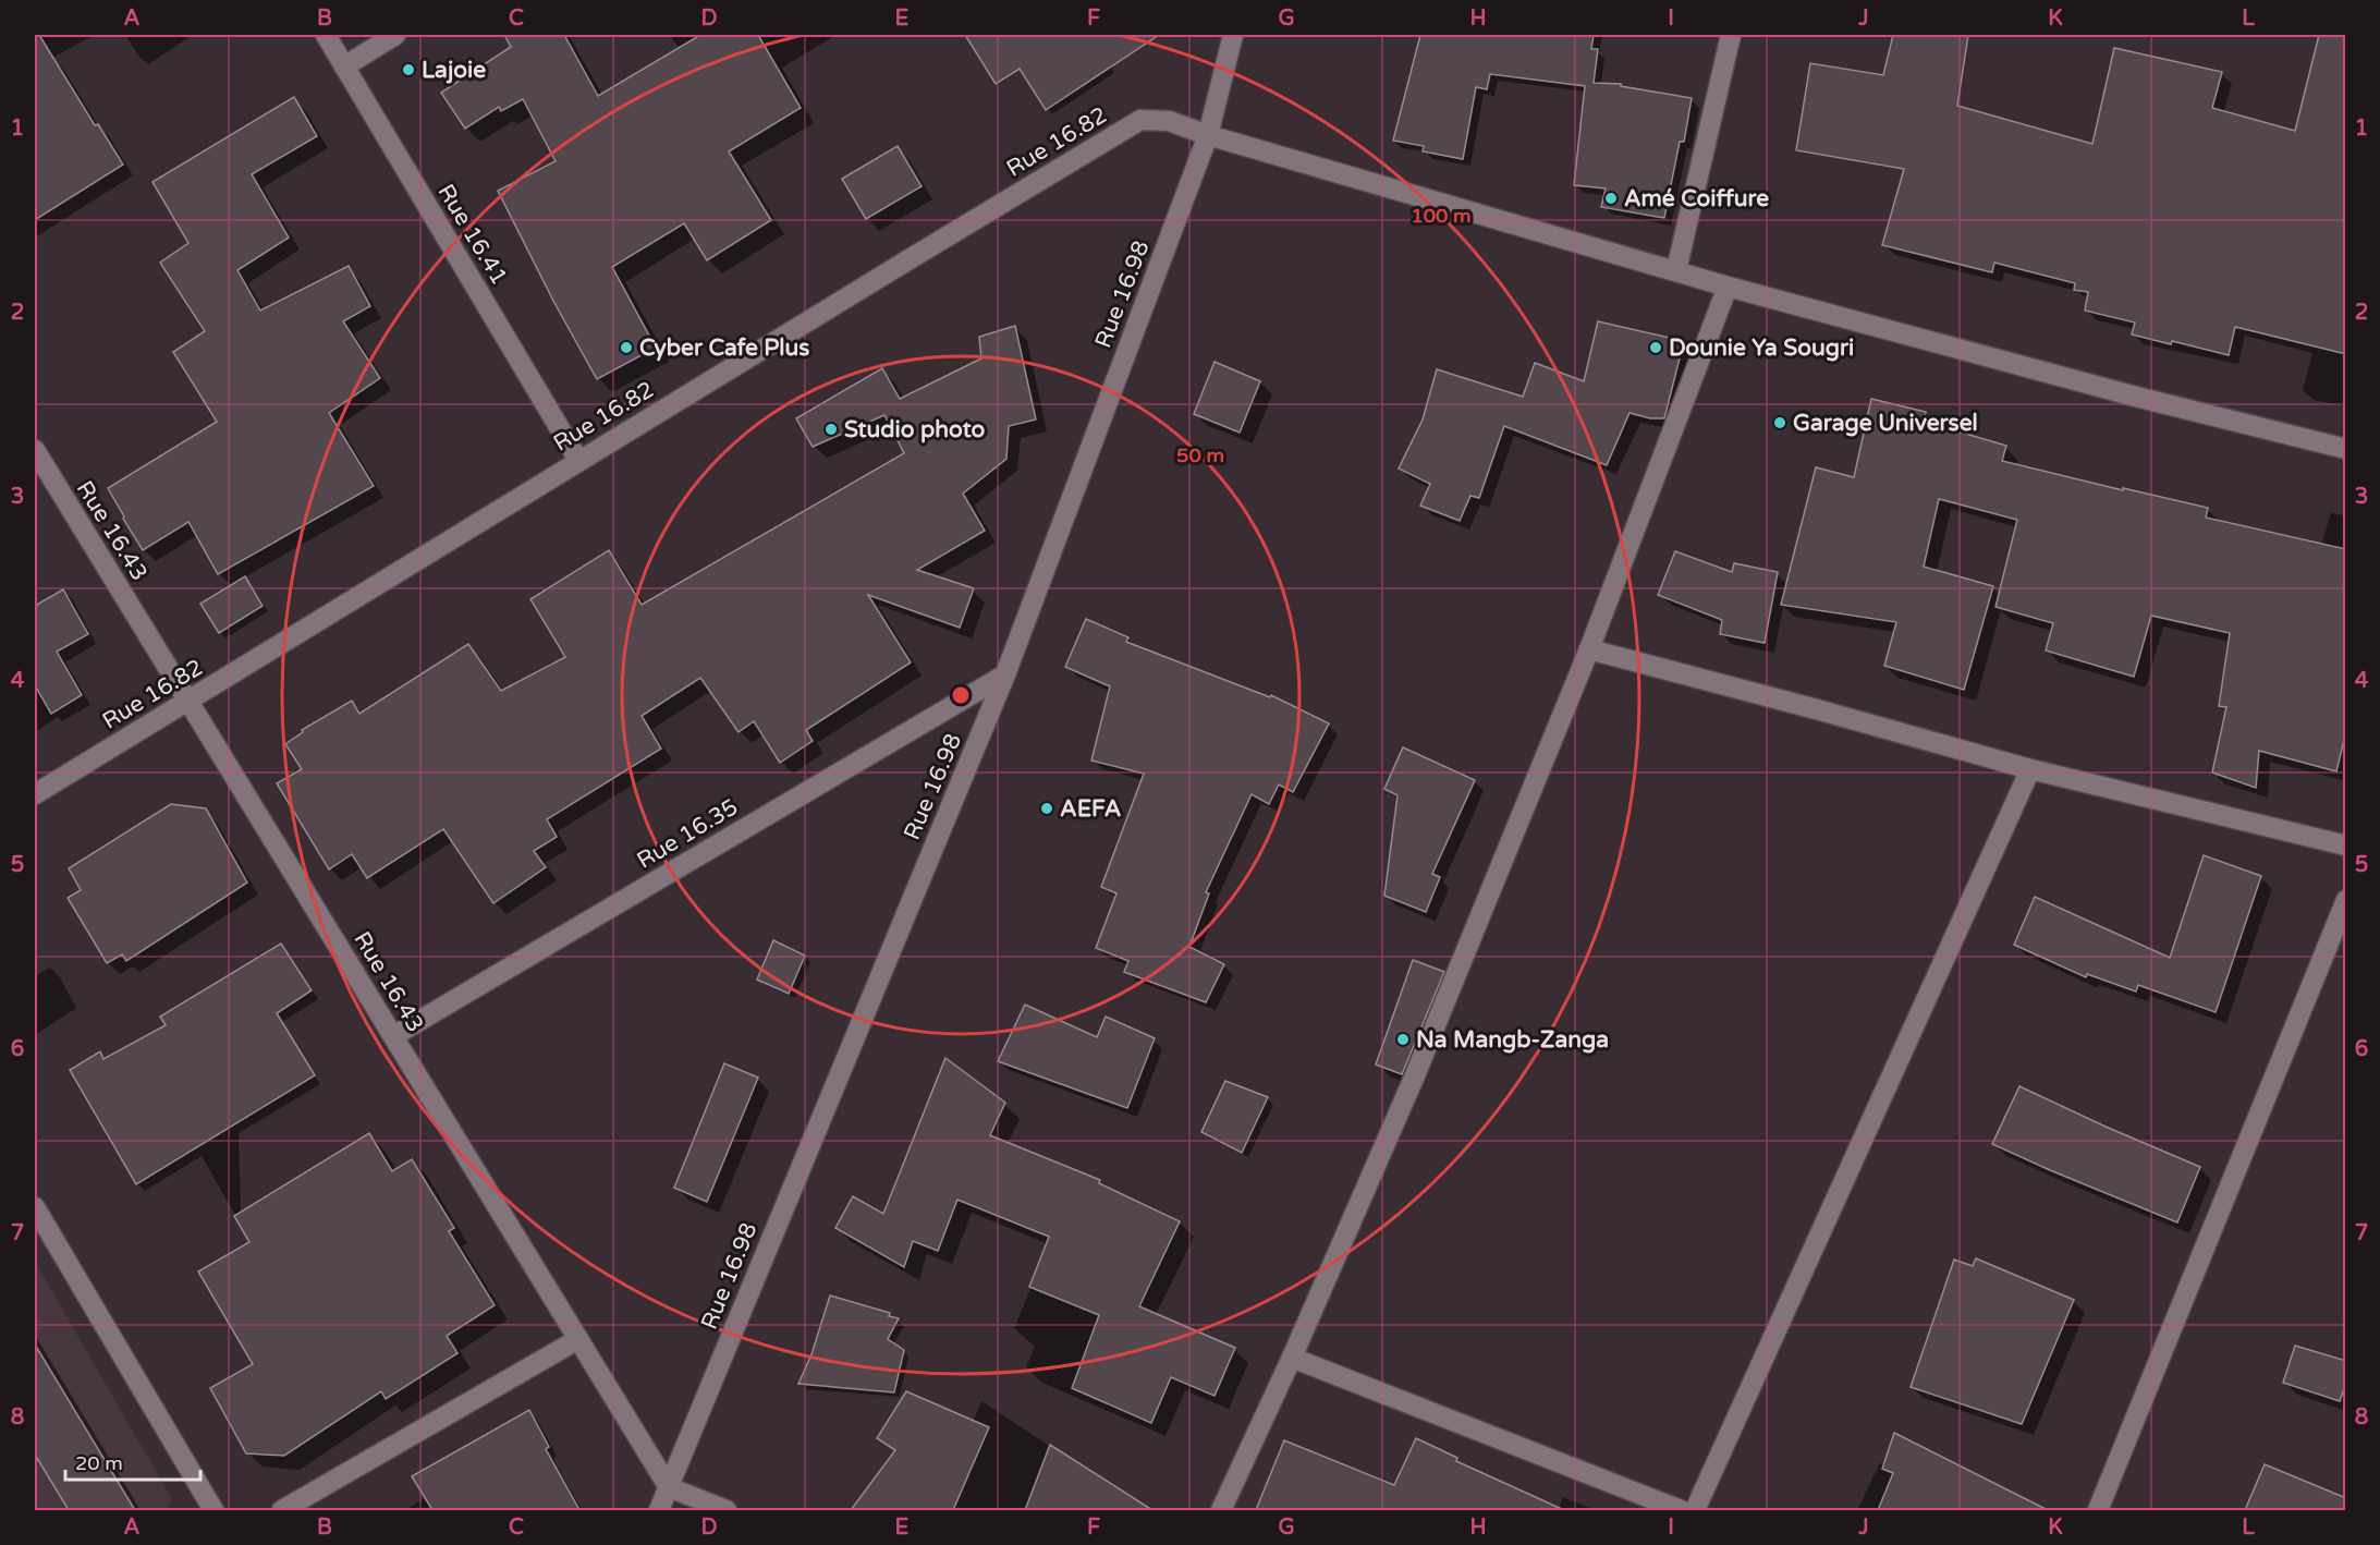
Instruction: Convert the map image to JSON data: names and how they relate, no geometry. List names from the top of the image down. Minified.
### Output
{"streets":{"street":["Rue 16.82","Rue 16.41","Rue 16.98","Rue 16.43","Rue 16.35"]},"crossings":[["Rue 16.82","Rue 16.41"],["Rue 16.82","Rue 16.98"],["Rue 16.82","Rue 16.43"],["Rue 16.98","Rue 16.43"],["Rue 16.98","Rue 16.35"],["Rue 16.43","Rue 16.35"]],"places":["Lajoie","Amé Coiffure","Cyber Cafe Plus","Dounie Ya Sougri","Garage Universel","Studio photo","AEFA","Na Mangb-Zanga"],"scale_bar":"20 m","grid":{"columns":["A","B","C","D","E","F","G","H","I","J","K","L"],"rows":["1","2","3","4","5","6","7","8"]},"rings":["100 m","50 m"]}
